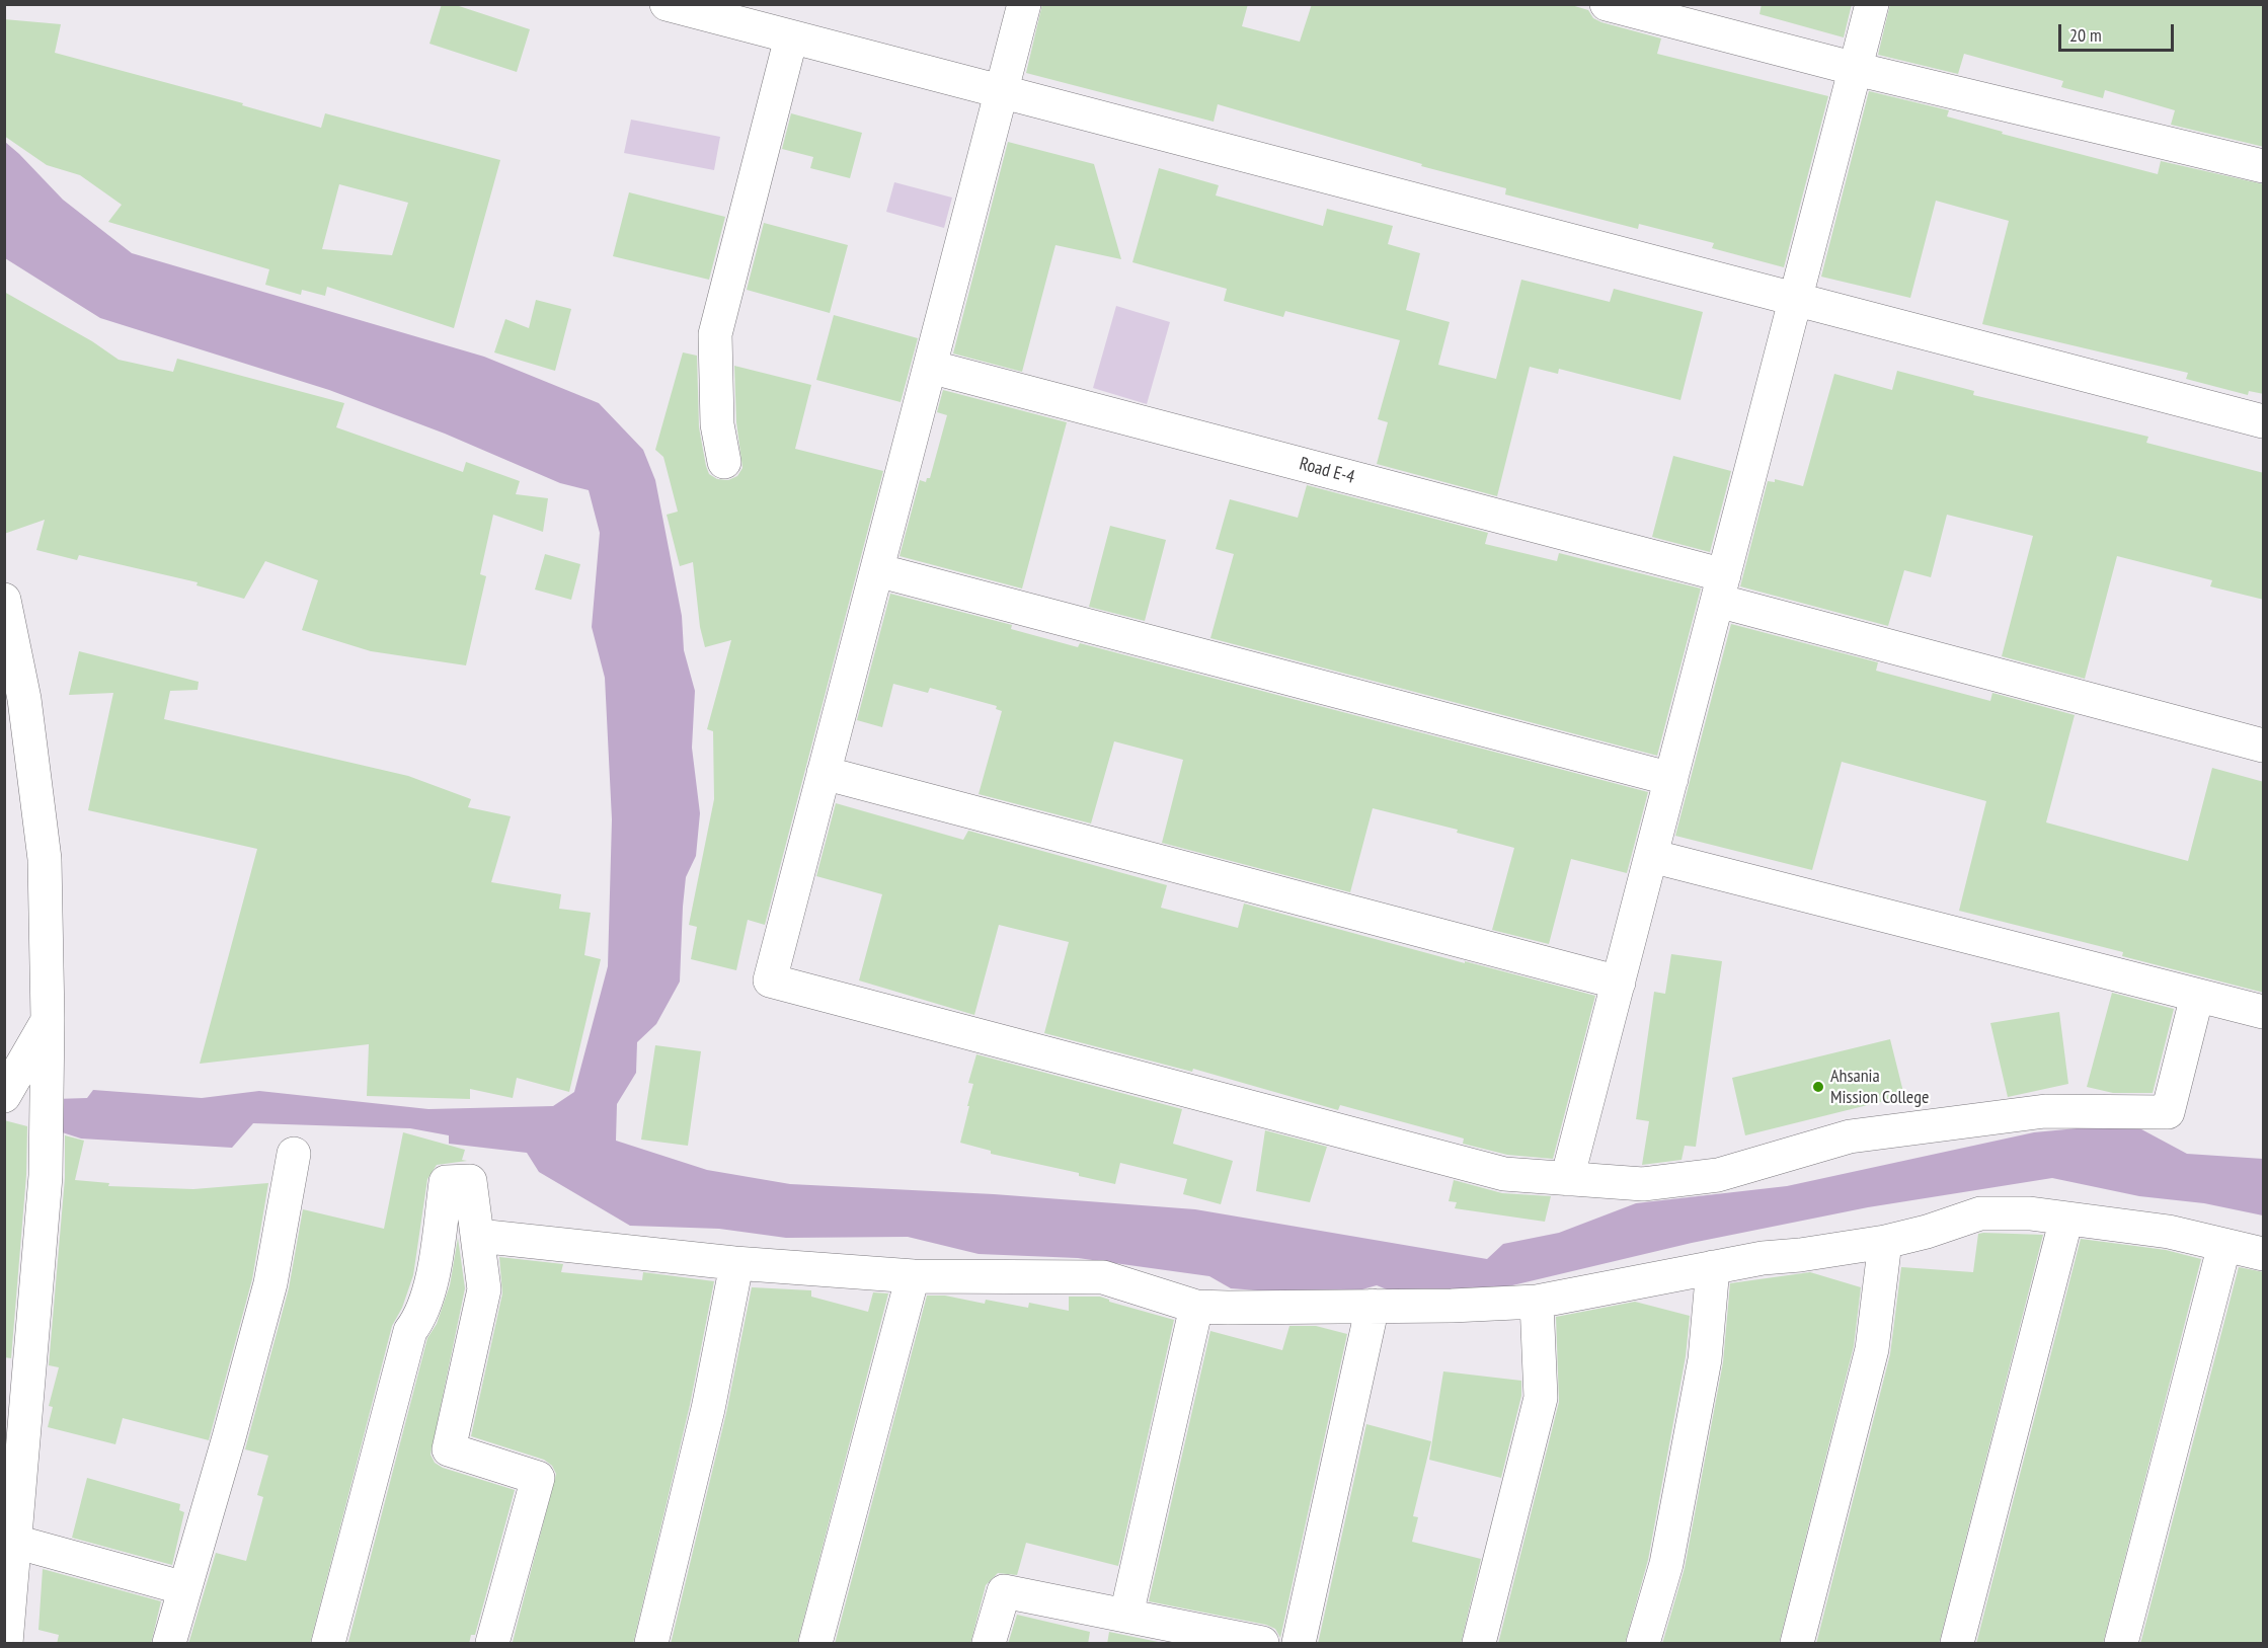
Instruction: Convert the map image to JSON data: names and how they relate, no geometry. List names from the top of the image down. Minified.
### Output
{"streets":{"street":["Road E-4"]},"places":["Ahsania Mission College"],"scale_bar":"20 m"}
